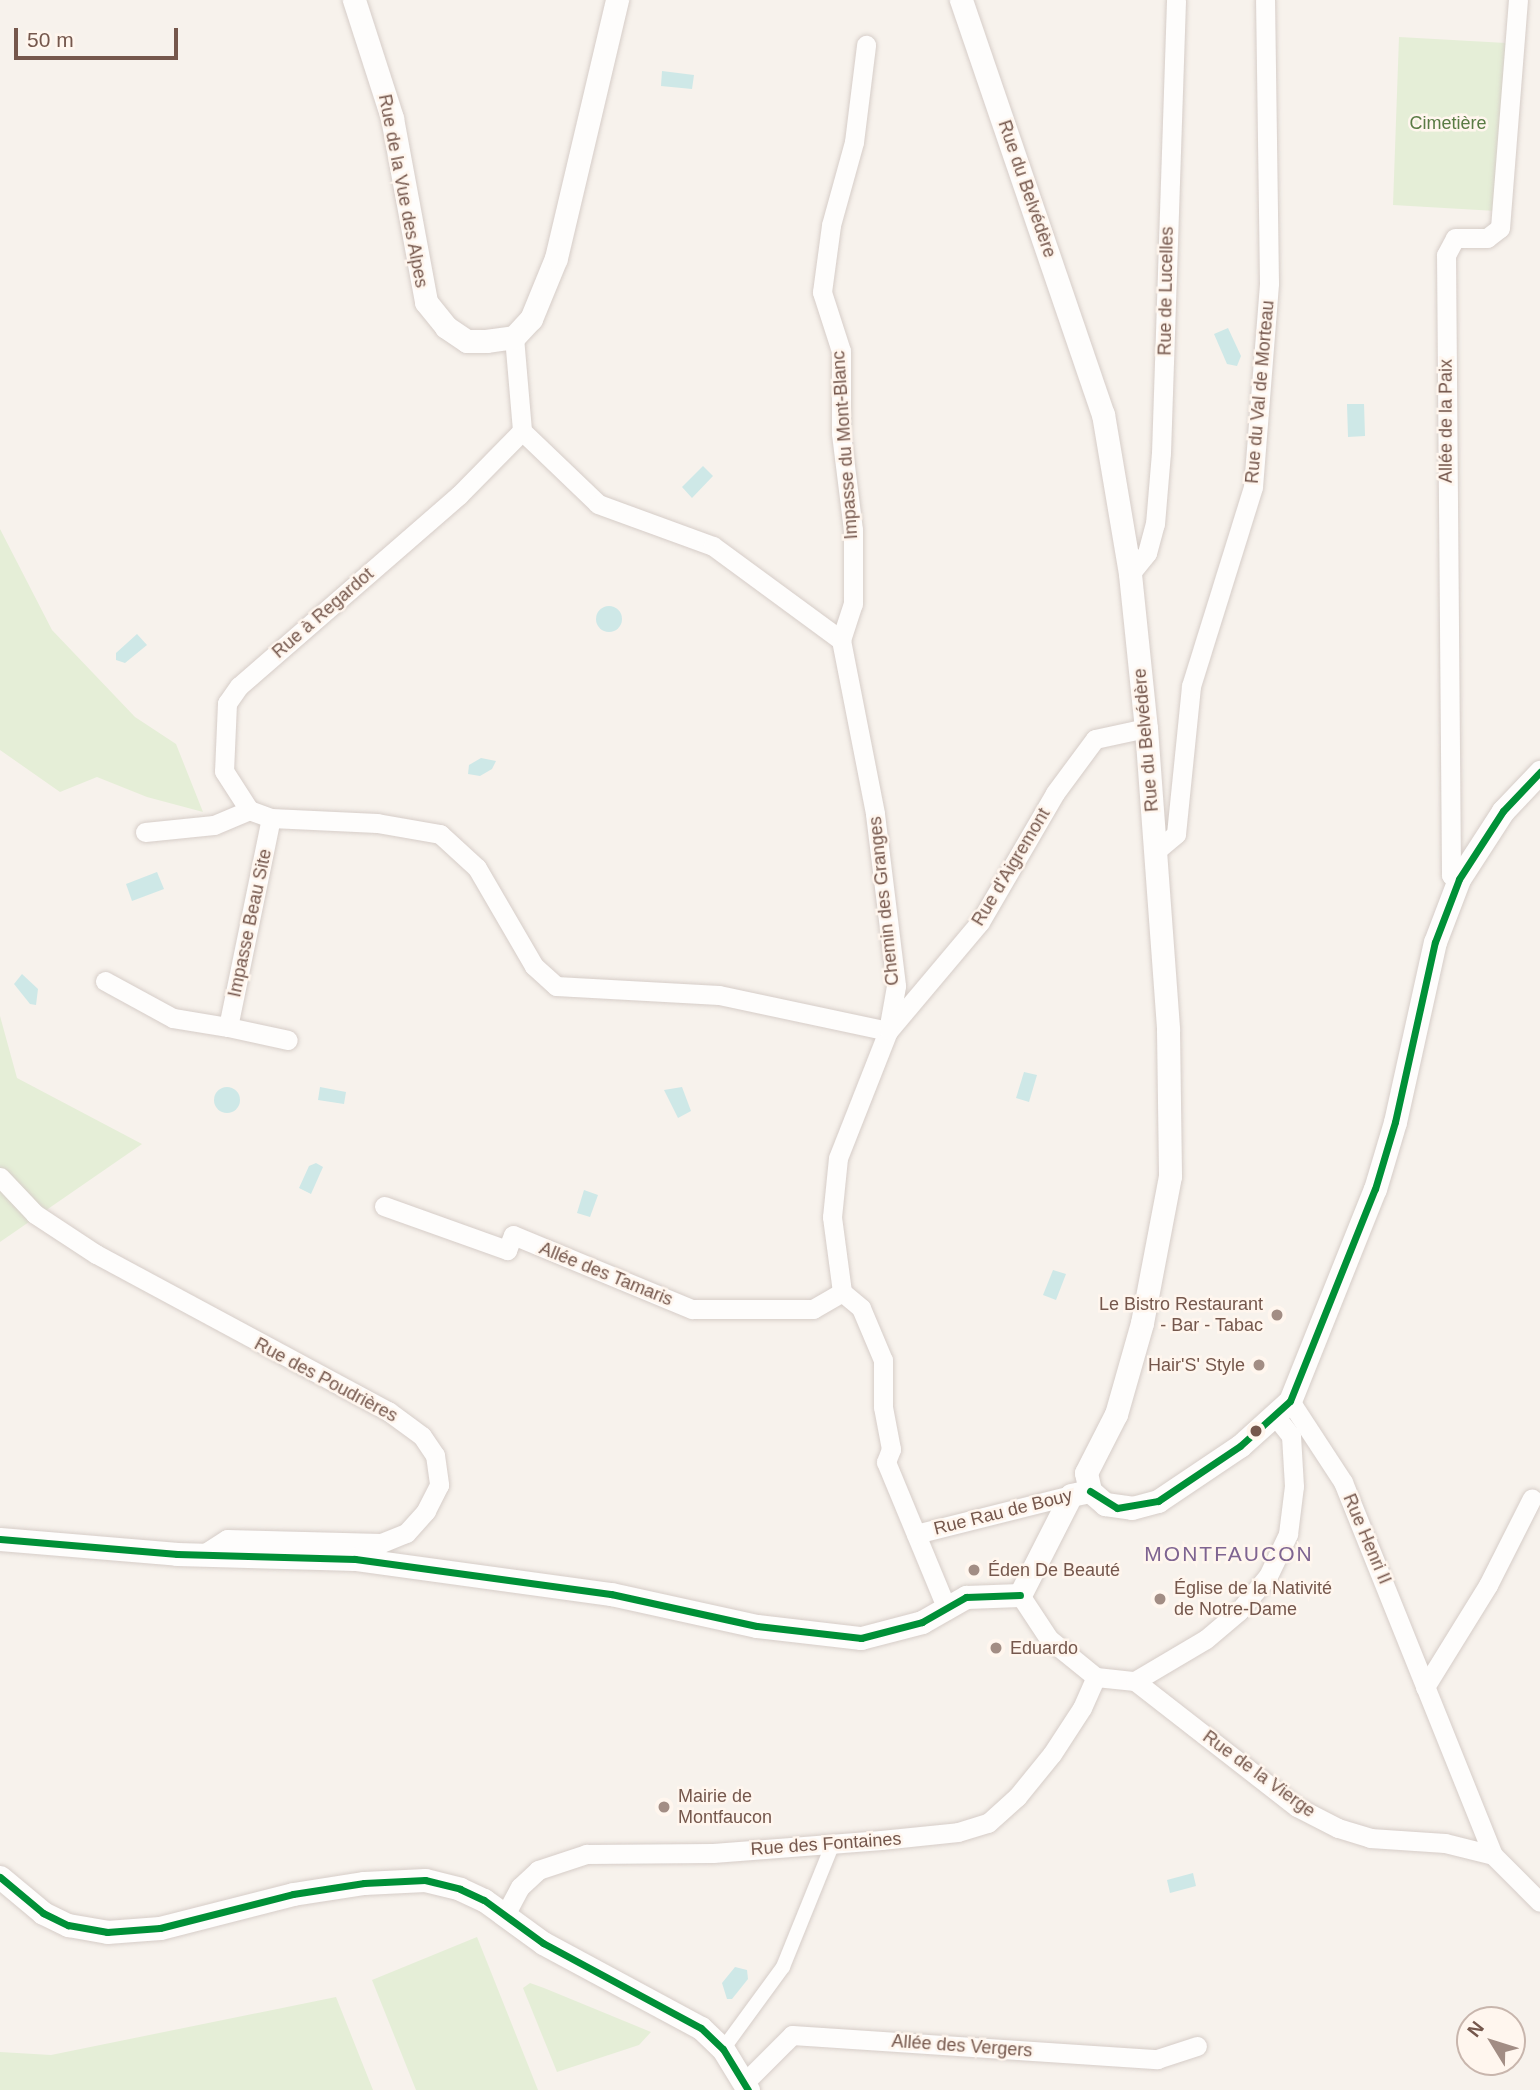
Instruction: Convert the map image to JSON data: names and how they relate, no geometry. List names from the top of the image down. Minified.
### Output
{"streets":{"street":["Rue du Belvédère","Rue de la Vue des Alpes","Rue de Lucelles","Rue du Val de Morteau","Allée de la Paix","Impasse du Mont-Blanc","Rue à Regardot","Rue d'Aigremont","Chemin des Granges","Impasse Beau Site","Allée des Tamaris","Rue des Poudrières","Rue Rau de Bouy","Rue Henri II","Rue de la Vierge","Rue des Fontaines","Allée des Vergers"]},"crossings":[["Rue du Belvédère","Rue de Lucelles"],["Rue du Belvédère","Rue du Val de Morteau"],["Rue du Belvédère","Rue d'Aigremont"],["Rue du Belvédère","Rue Rau de Bouy"],["Impasse du Mont-Blanc","Chemin des Granges"],["Rue d'Aigremont","Chemin des Granges"],["Chemin des Granges","Allée des Tamaris"],["Rue Henri II","Rue de la Vierge"]],"districts":["MONTFAUCON"],"parks":["Cimetière"],"places":["Le Bistro Restaurant - Bar - Tabac","Hair'S' Style","Éden De Beauté","Église de la Nativité de Notre-Dame","Eduardo","Mairie de Montfaucon"],"scale_bar":"50 m","north":"top left"}
